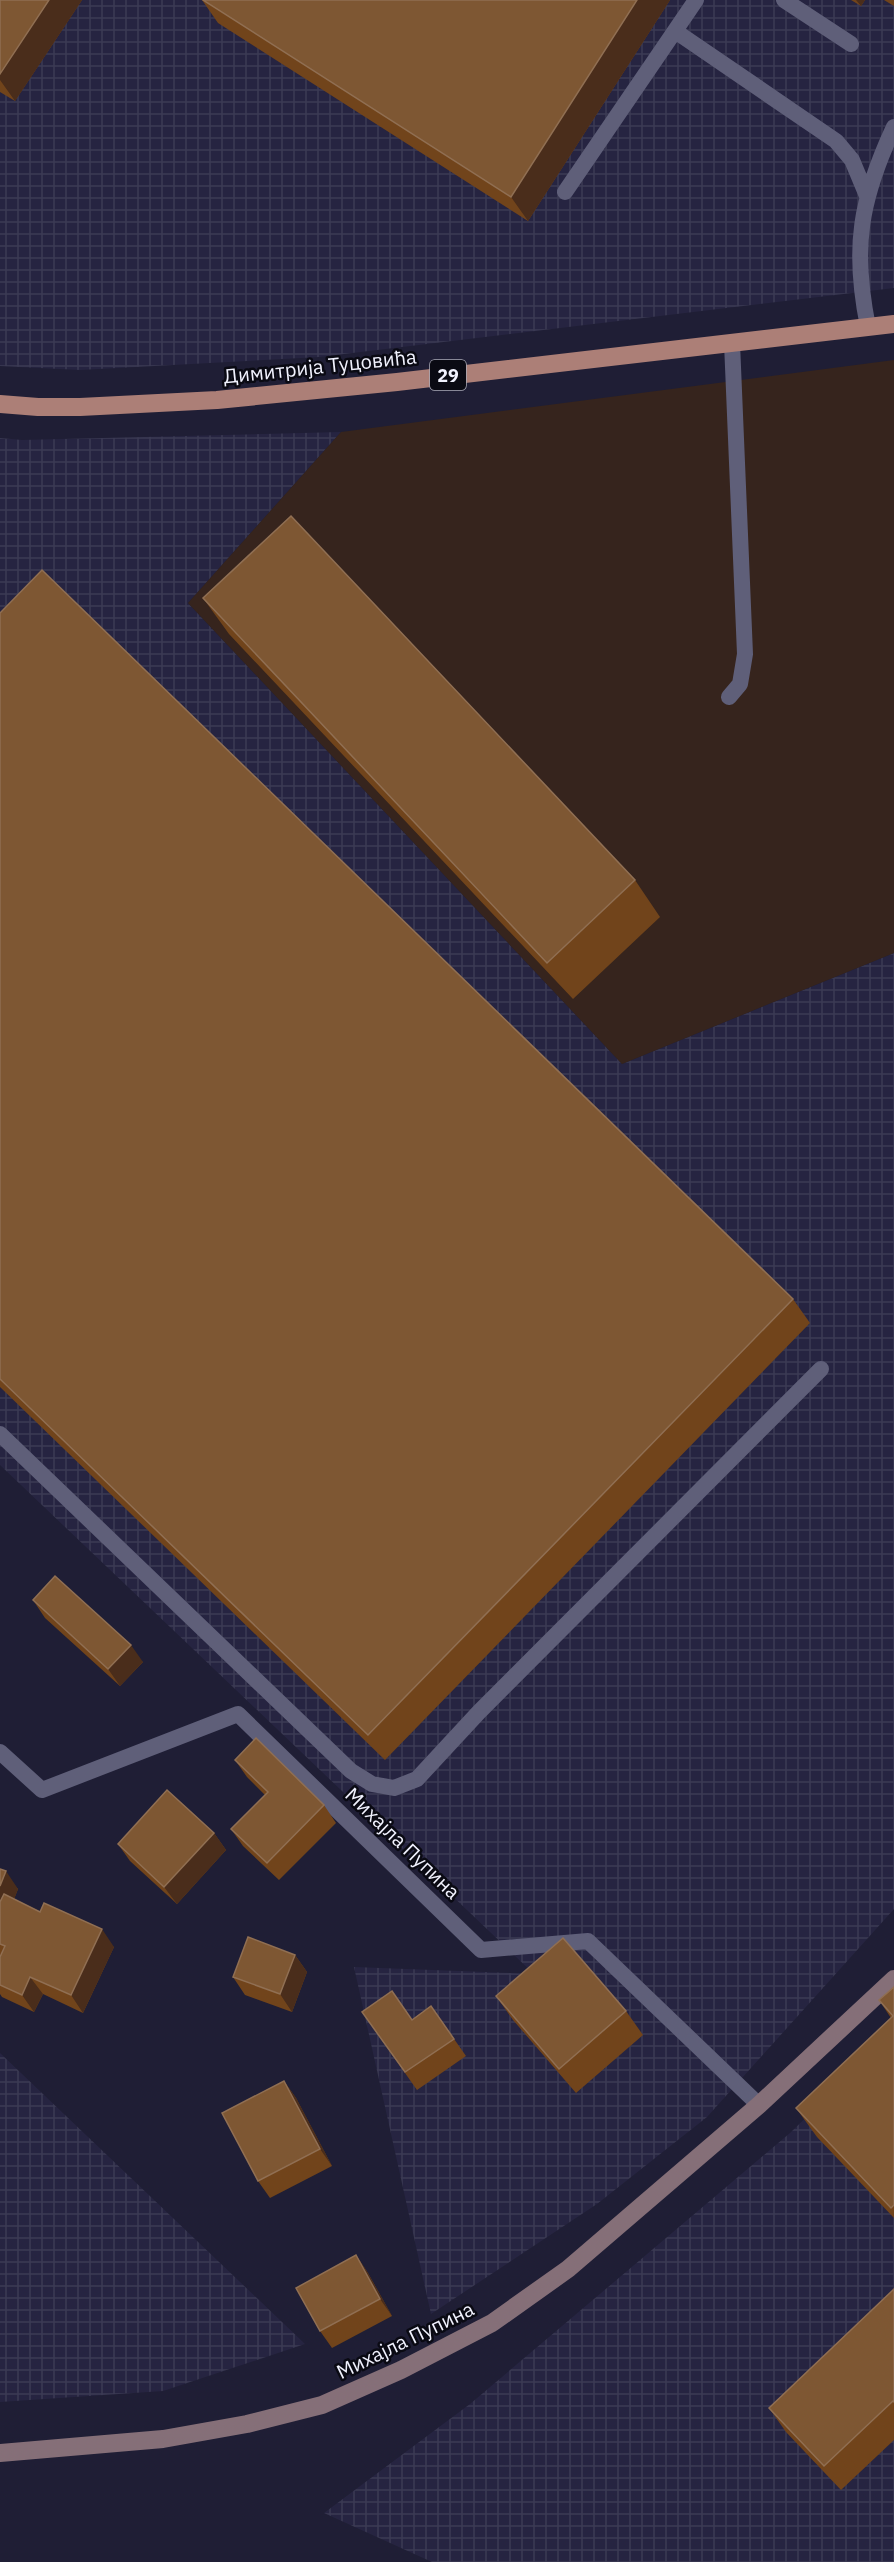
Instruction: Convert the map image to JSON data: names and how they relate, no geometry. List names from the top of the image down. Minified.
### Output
{"streets":{"main road":["Димитрија Туцовића","29"],"street":["Михајла Пупина"]}}
